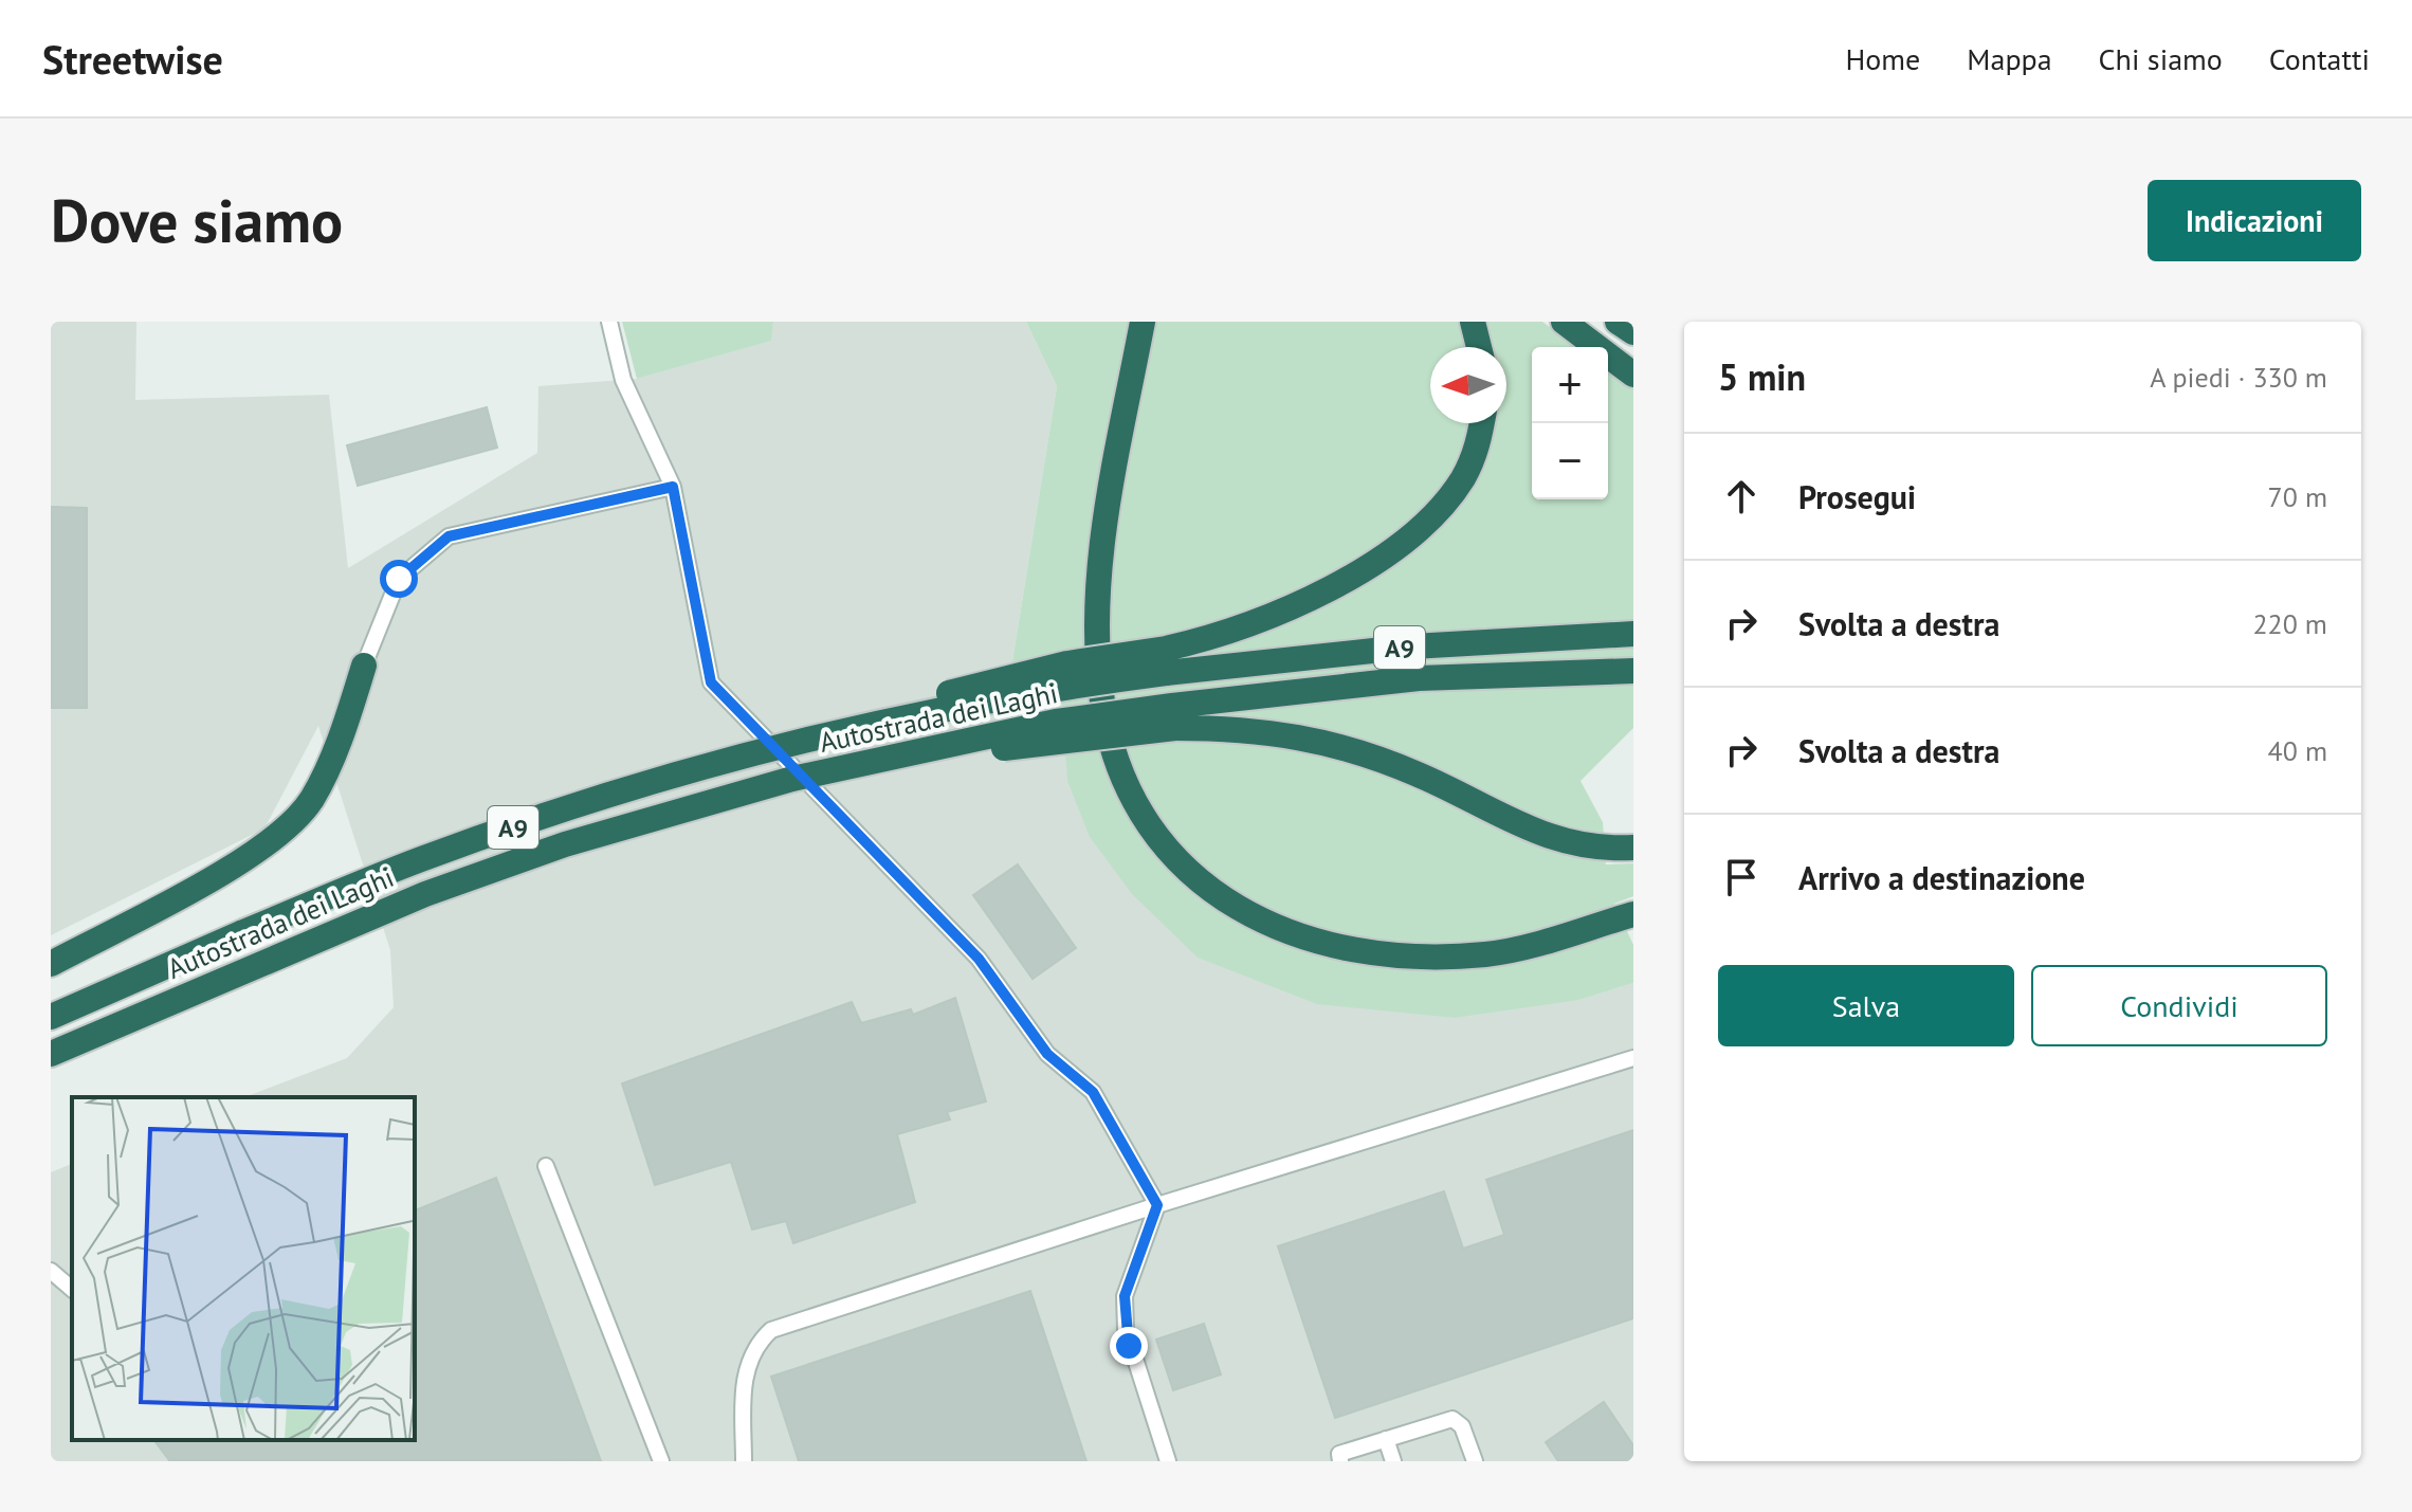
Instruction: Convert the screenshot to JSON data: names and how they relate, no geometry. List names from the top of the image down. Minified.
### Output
{"streets":{"highway":["A9","Autostrada dei Laghi"]},"north":"left","page":{"header":"Streetwise","nav":["Home","Mappa","Chi siamo","Contatti"],"buttons":["Indicazioni",["Salva","Condividi"]],"title":"Dove siamo","heading":["5 min","A piedi · 330 m"],"map_buttons":["+","−"],"list":[["Prosegui","70 m"],["Svolta a destra","220 m"],["Svolta a destra","40 m"],"Arrivo a destinazione"]}}
